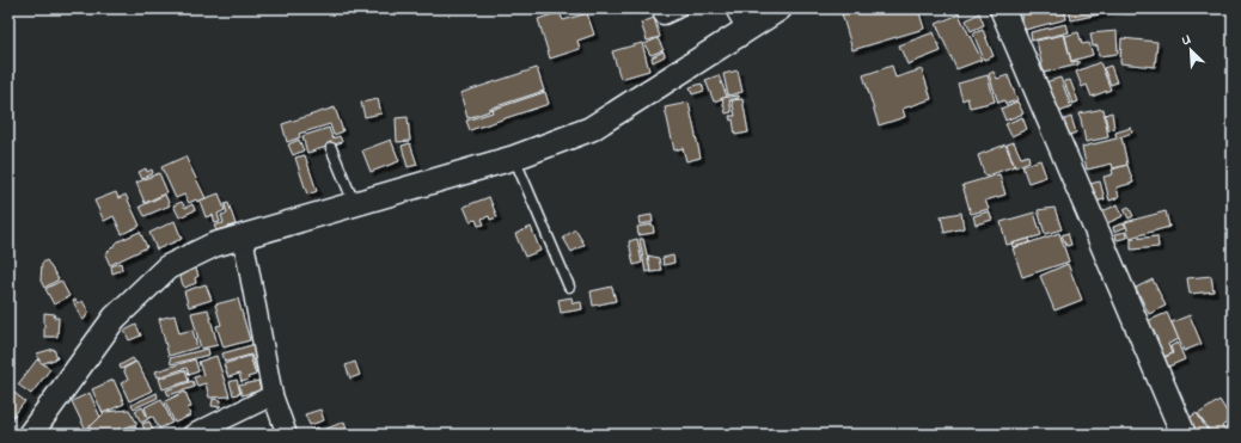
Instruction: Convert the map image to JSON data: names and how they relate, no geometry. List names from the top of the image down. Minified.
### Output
{"north":"top left"}
